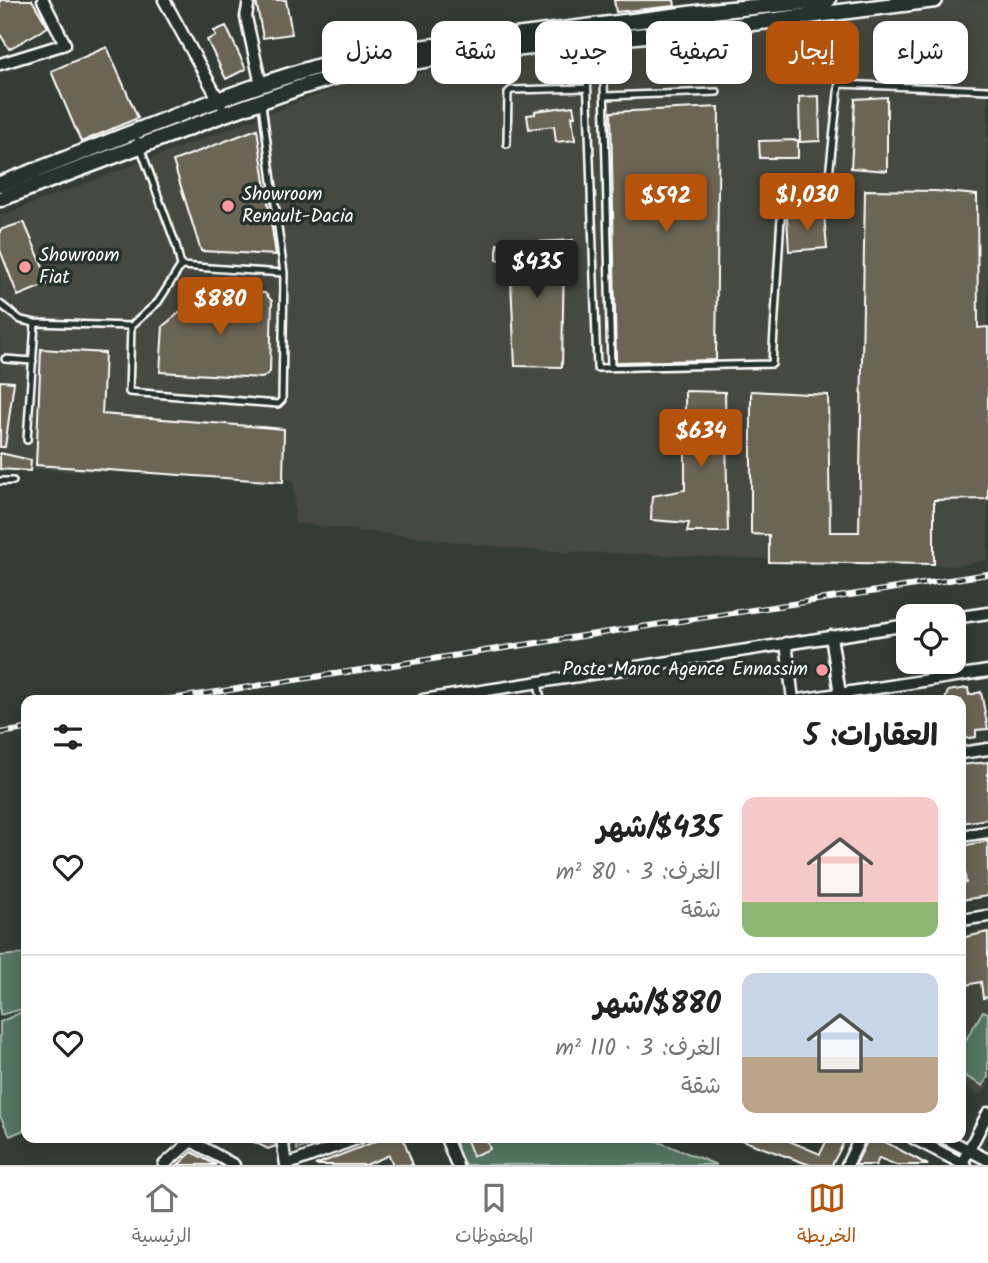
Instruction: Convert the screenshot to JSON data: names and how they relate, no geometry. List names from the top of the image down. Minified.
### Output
{"places":["Showroom Renault-Dacia","Showroom Fiat","Poste Maroc Agence Ennassim"],"page":{"chip":["شراء","إيجار","تصفية","جديد","شقة","منزل"],"price":["$1,030","$592","$435","$880","$634"],"heading":"العقارات: 5","list":[{"name":"$435/شهر","note":"الغرف: 3 · 80 m² · شقة"},{"name":"$880/شهر","note":"الغرف: 3 · 110 m² · شقة"}],"tabs":["الخريطة","المحفوظات","الرئيسية"]}}
